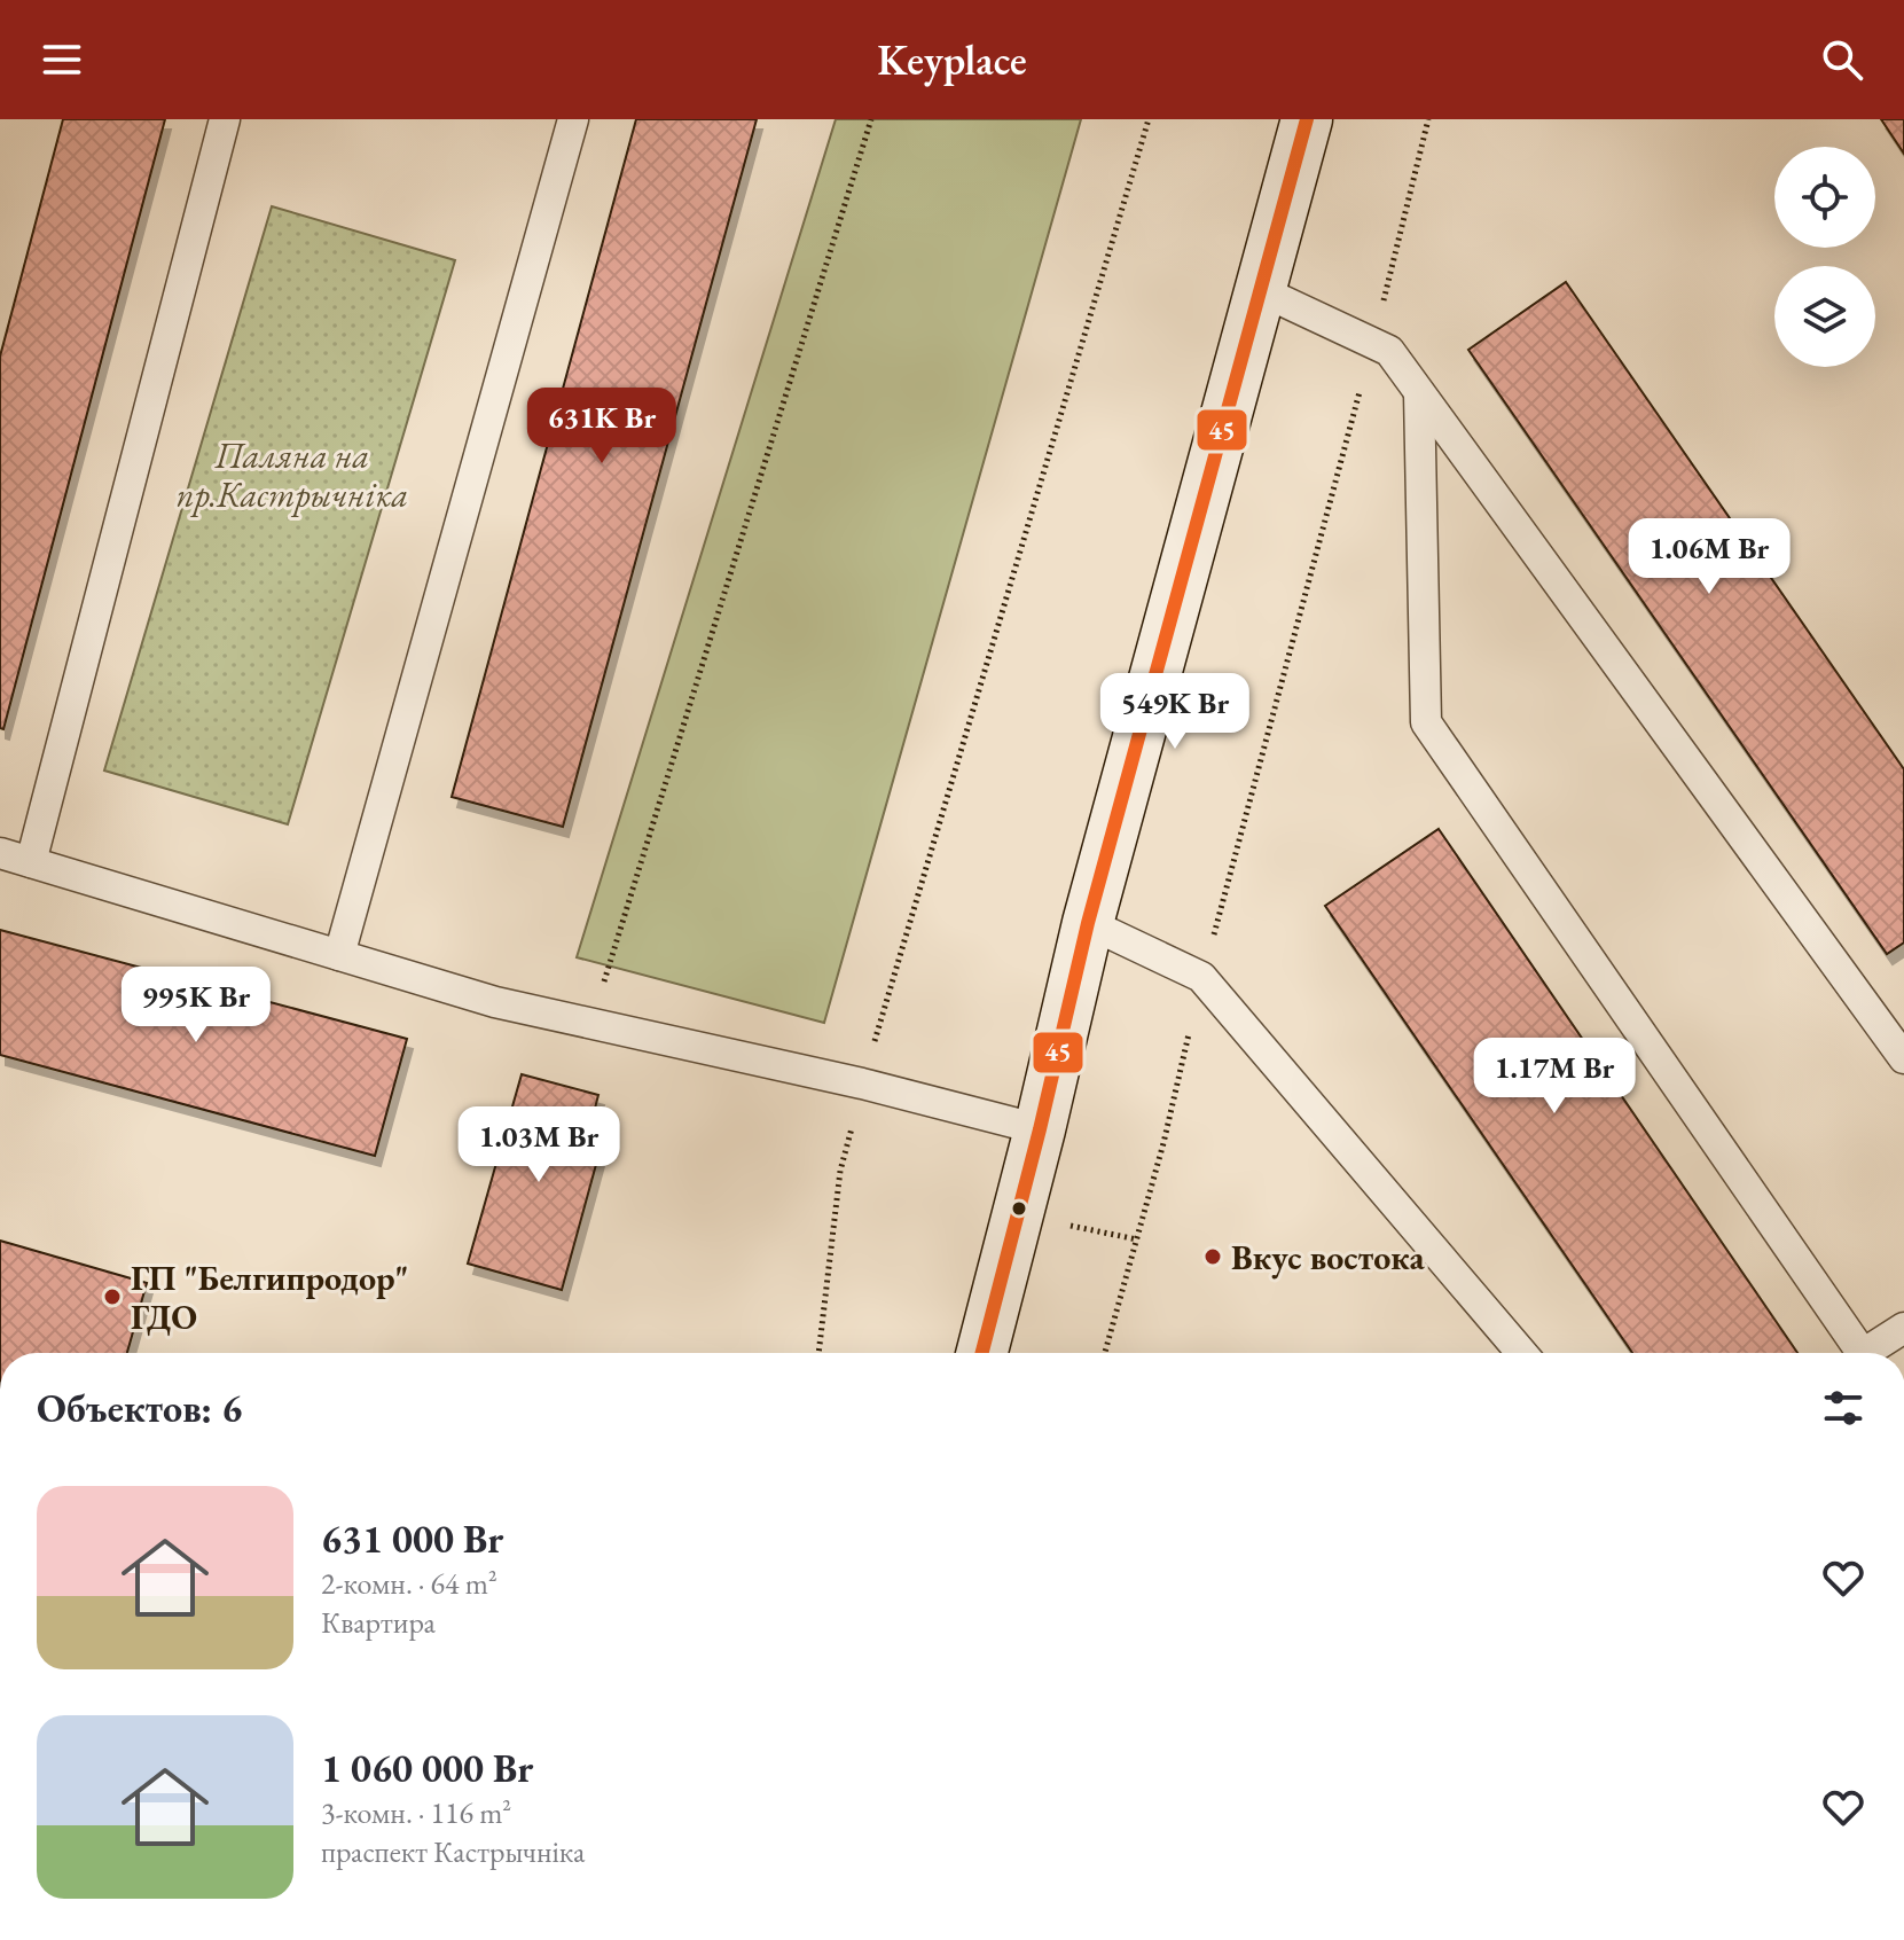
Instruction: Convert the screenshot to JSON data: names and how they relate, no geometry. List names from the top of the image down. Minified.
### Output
{"parks":["Паляна на пр.Кастрычніка"],"places":["Вкус востока","ГП \"Белгипродор\" ГДО"],"lines":["transit line 45"],"page":{"header":"Keyplace","price":["631K Br","1.06M Br","549K Br","995K Br","1.17M Br","1.03M Br"],"heading":"Объектов: 6","list":[{"name":"631 000 Br","note":"2-комн. · 64 m² · Квартира"},{"name":"1 060 000 Br","note":"3-комн. · 116 m² · праспект Кастрычніка"}]}}
